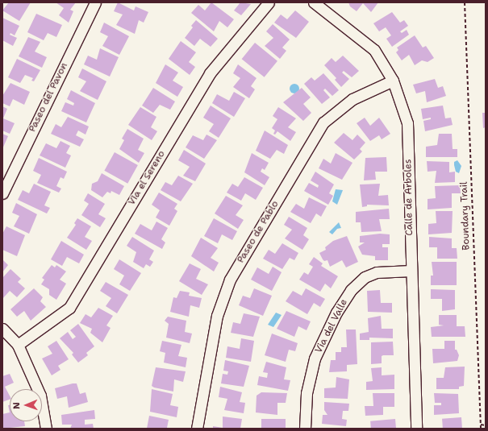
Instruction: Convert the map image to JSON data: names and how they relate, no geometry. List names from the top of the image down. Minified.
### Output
{"streets":{"street":["Paseo del Pavon","Via el Sereno","Calle de Arboles","Paseo de Pablo","Via del Valle"],"path":["Boundary Trail"]},"crossings":[["Calle de Arboles","Paseo de Pablo"],["Calle de Arboles","Via del Valle"]],"north":"left"}
